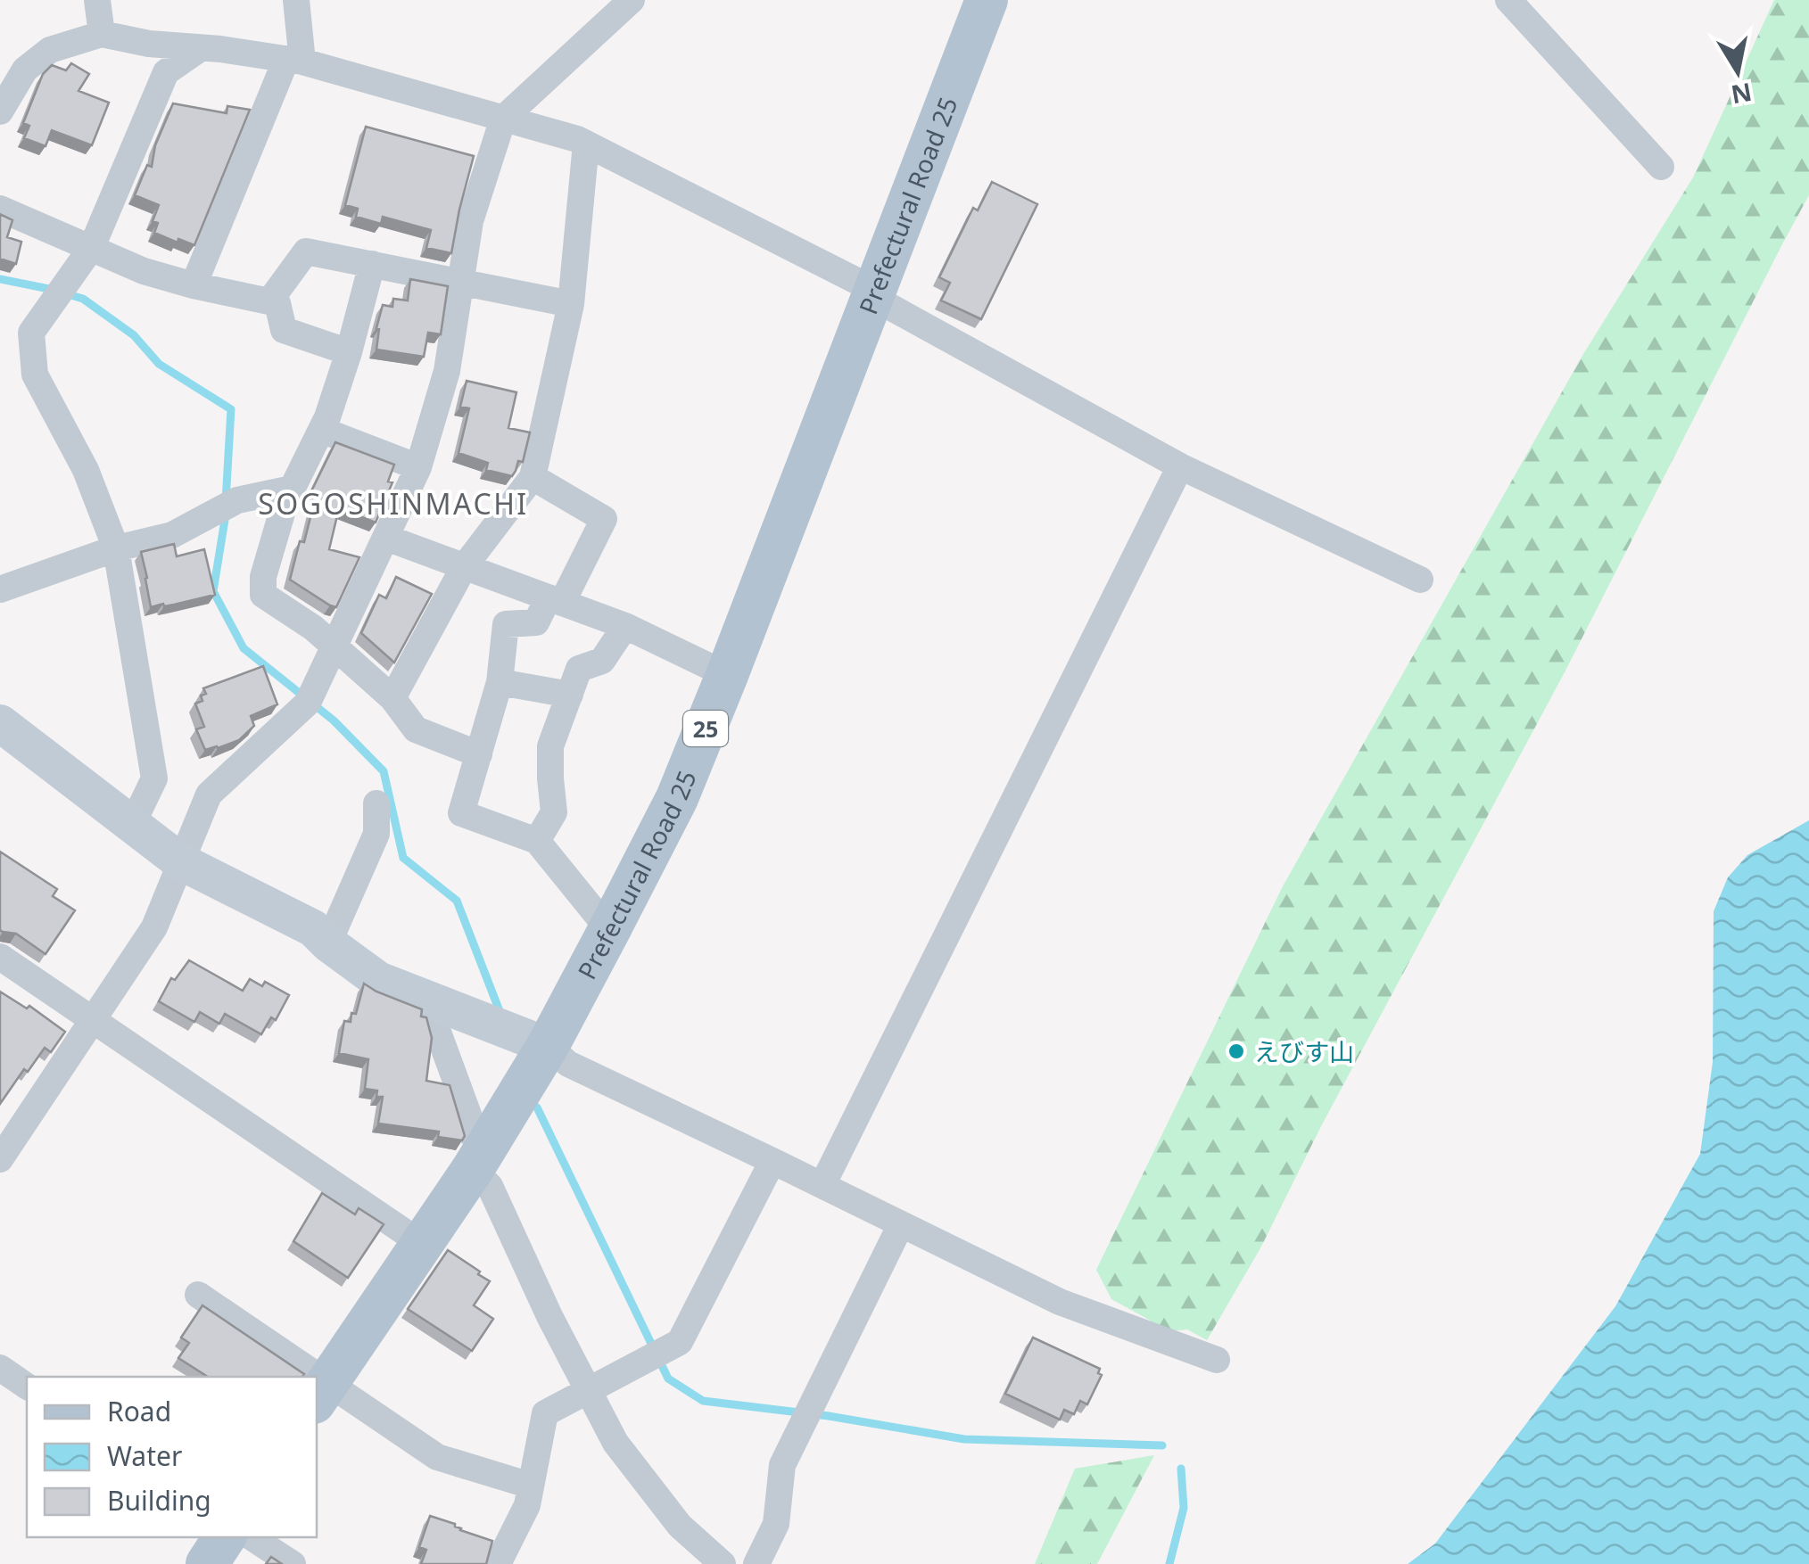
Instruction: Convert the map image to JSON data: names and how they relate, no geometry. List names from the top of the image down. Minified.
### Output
{"streets":{"main road":["Prefectural Road 25","25"]},"districts":["SOGOSHINMACHI"],"places":["えびす山"],"legend":["Road","Water","Building"],"north":"bottom"}
